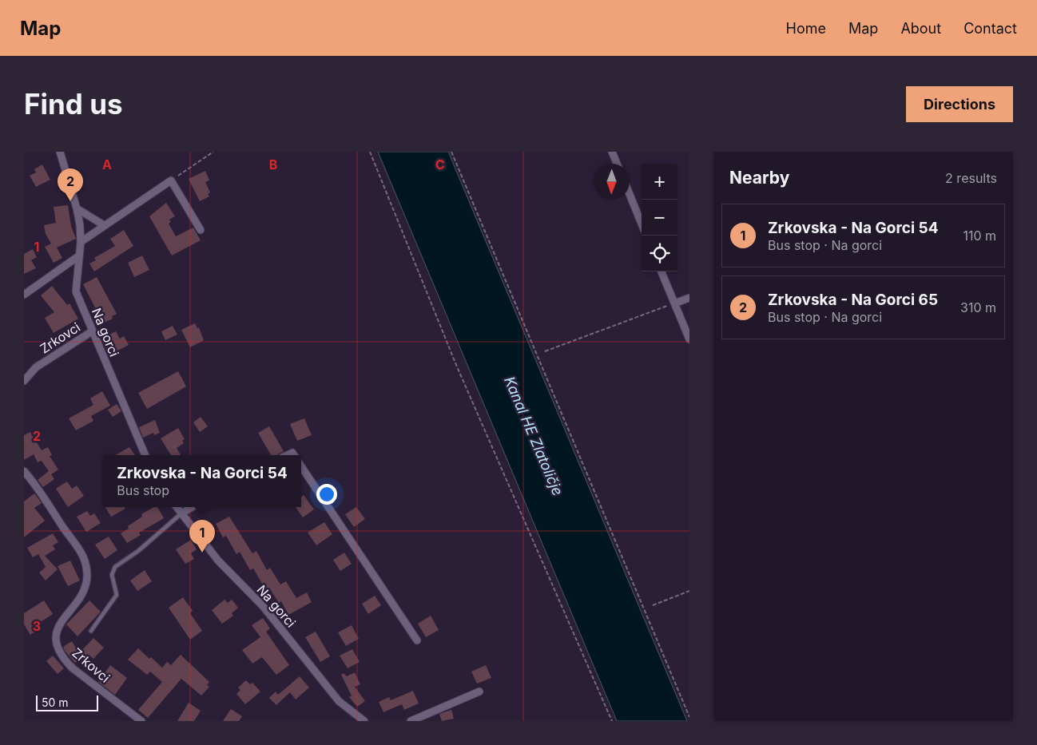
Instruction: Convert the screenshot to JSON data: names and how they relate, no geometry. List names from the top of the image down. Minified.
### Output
{"streets":{"street":["Na gorci","Zrkovci"]},"crossings":[["Na gorci","Zrkovci"]],"water":["Kanal HE Zlatoličje"],"scale_bar":"50 m","north":"bottom","page":{"header":"Map","nav":["Home","Map","About","Contact"],"buttons":"Directions","title":"Find us","heading":["Nearby","2 results"],"map_buttons":["+","−"],"pins":["2","1"],"list":[{"mark":"1","name":"Zrkovska - Na Gorci 54","note":"Bus stop · Na gorci","value":"110 m"},{"mark":"2","name":"Zrkovska - Na Gorci 65","note":"Bus stop · Na gorci","value":"310 m"}],"popup":["Zrkovska - Na Gorci 54","Bus stop"],"scale":"50 m"},"grid":{"columns":["A","B","C"],"rows":["1","2","3"]}}
